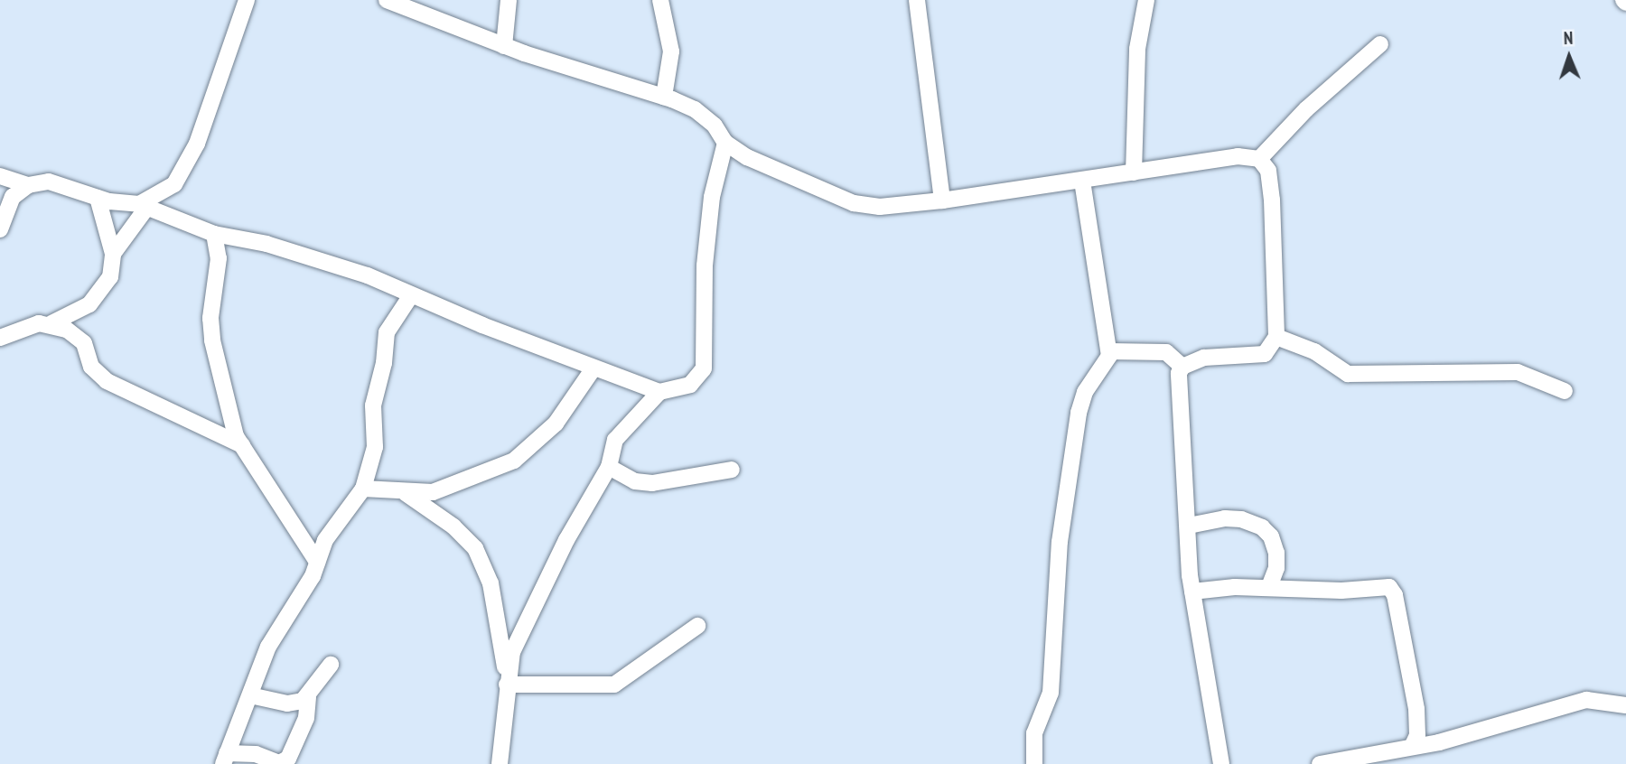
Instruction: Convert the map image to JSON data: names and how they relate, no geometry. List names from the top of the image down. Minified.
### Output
{"north":"top"}
